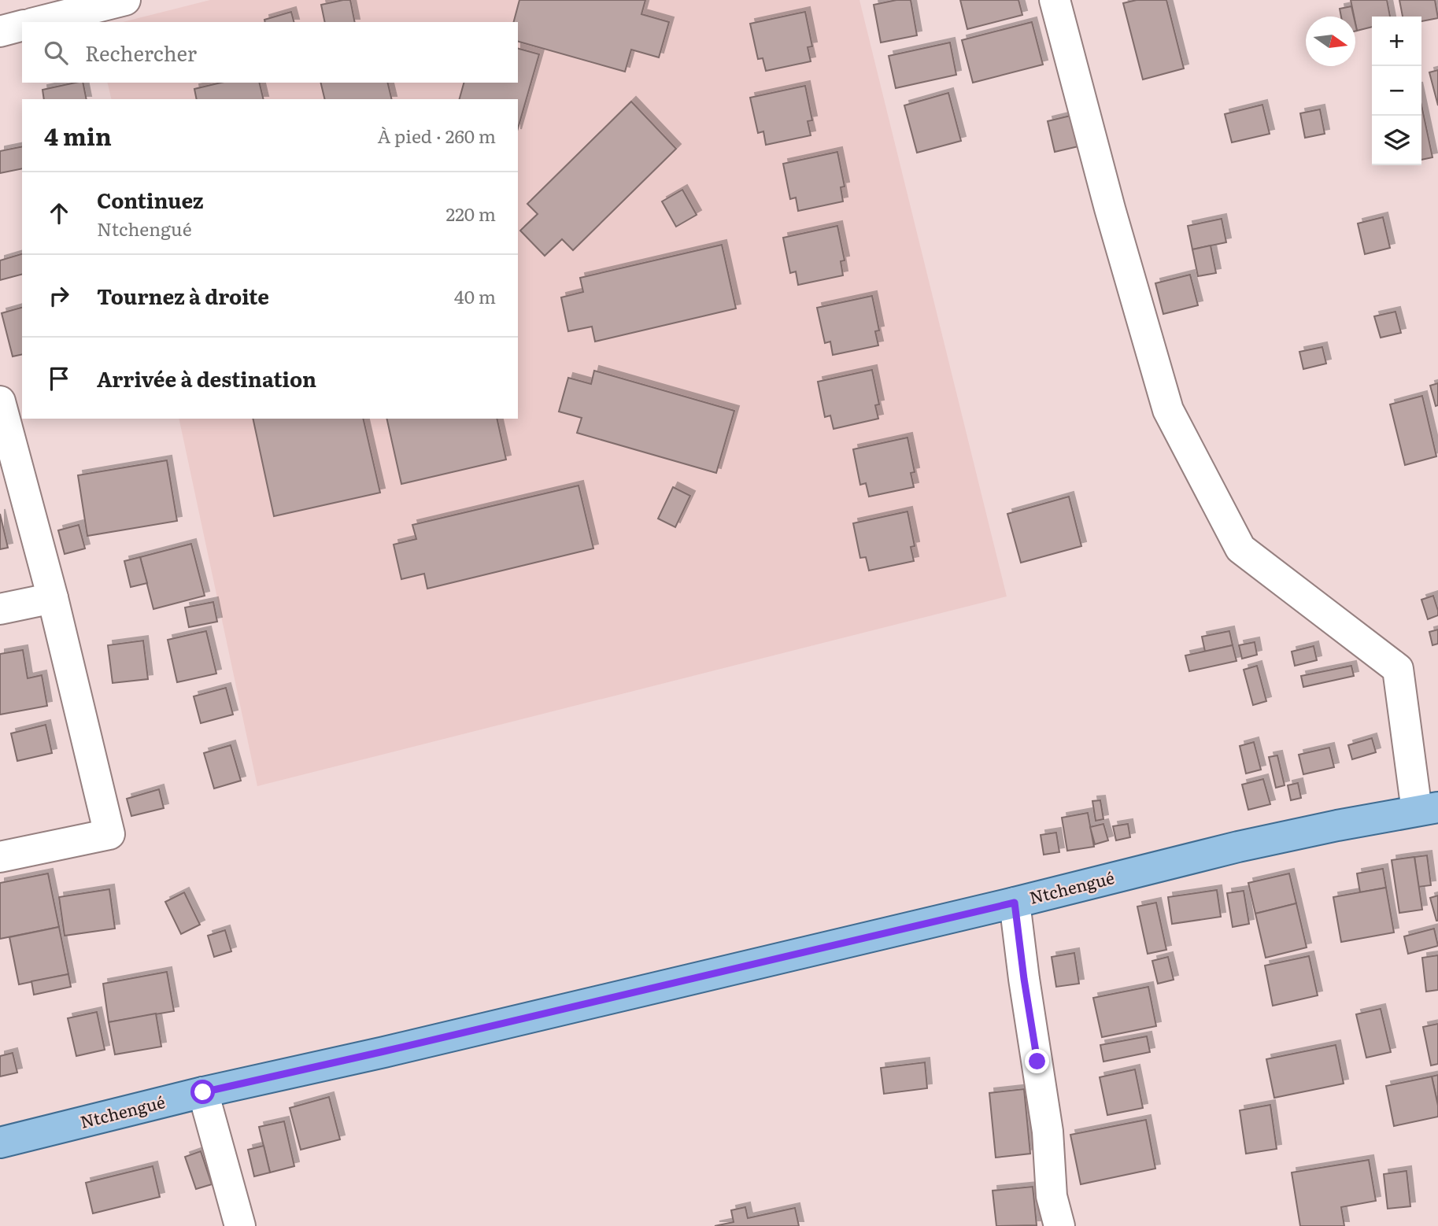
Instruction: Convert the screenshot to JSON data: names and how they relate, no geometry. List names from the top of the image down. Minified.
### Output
{"streets":{"main road":["Ntchengué"]},"north":"right","page":{"map_buttons":["+","−"],"search":"Rechercher","heading":["4 min","À pied · 260 m"],"list":[["Continuez","Ntchengué","220 m"],["Tournez à droite","40 m"],"Arrivée à destination"]}}
